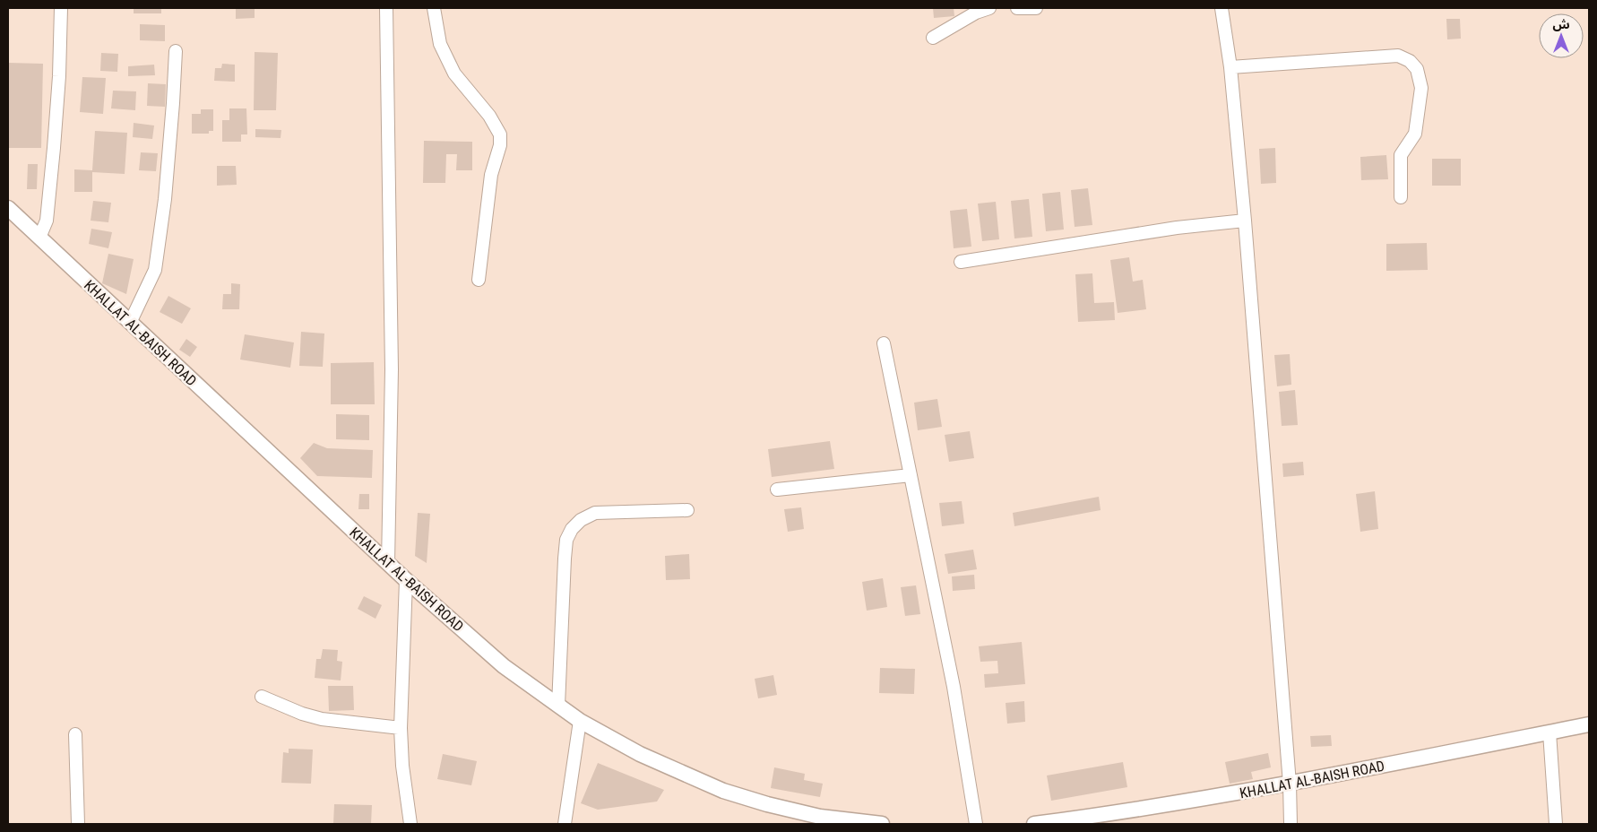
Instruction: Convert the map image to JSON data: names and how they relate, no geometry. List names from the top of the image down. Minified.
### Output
{"streets":{"street":["KHALLAT AL-BAISH ROAD"]},"north":"top"}
